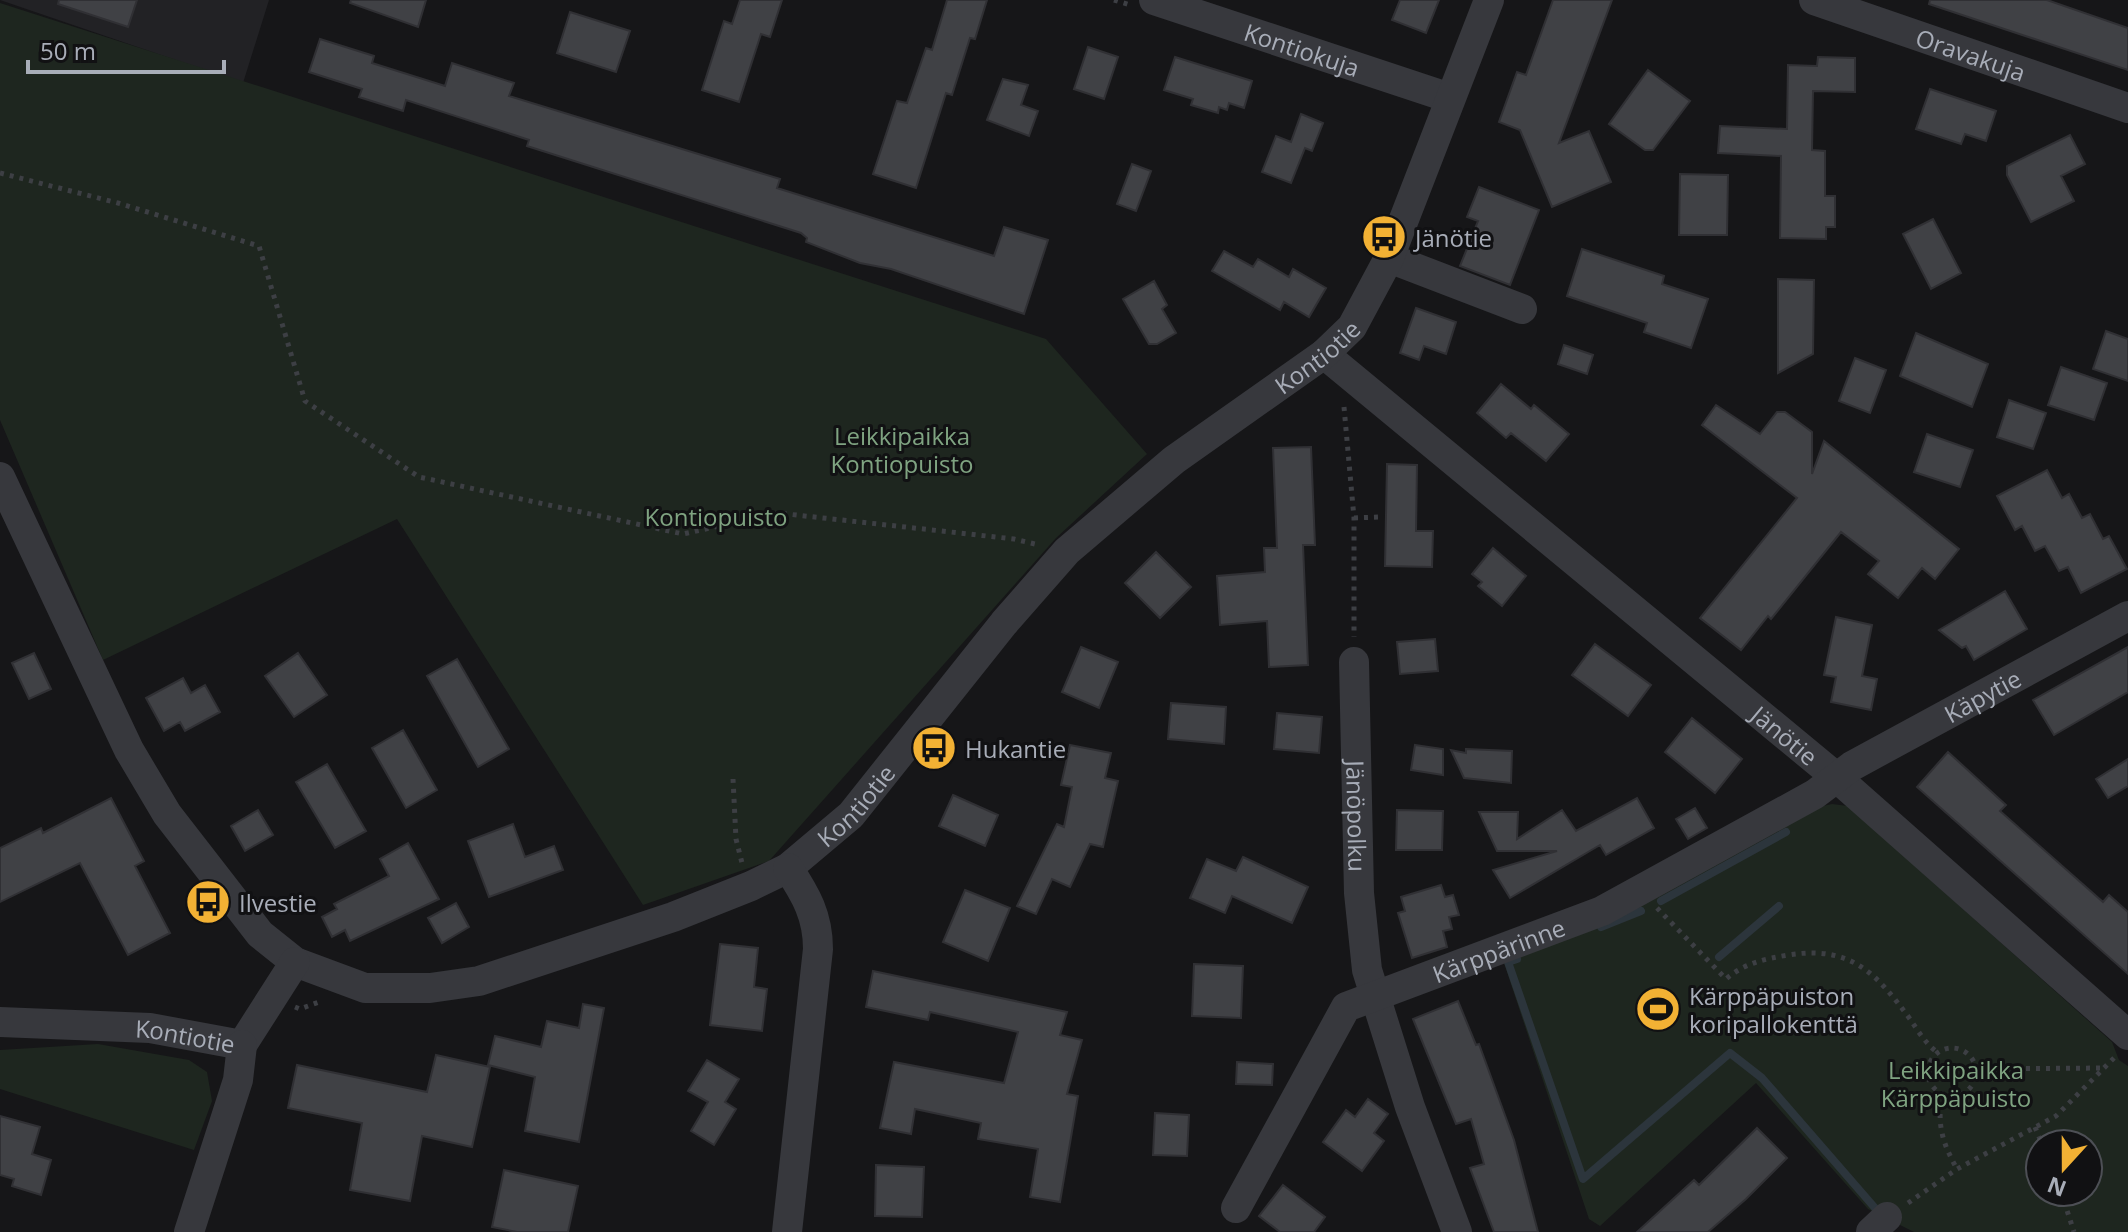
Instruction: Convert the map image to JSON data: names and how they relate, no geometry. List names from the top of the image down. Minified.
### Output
{"streets":{"street":["Kontiokuja","Oravakuja","Kontiotie","Käpytie","Jänötie","Jänöpolku","Kärppärinne"]},"crossings":[["Kontiokuja","Kontiotie"],["Kontiotie","Jänötie"],["Käpytie","Jänötie"],["Käpytie","Kärppärinne"],["Jänötie","Kärppärinne"],["Jänöpolku","Kärppärinne"]],"parks":["Leikkipaikka Kontiopuisto","Kontiopuisto","Leikkipaikka Kärppäpuisto"],"places":{"bus stop":["Jänötie","Hukantie","Ilvestie"],"sports":["Kärppäpuiston koripallokenttä"]},"scale_bar":"50 m","north":"bottom"}
